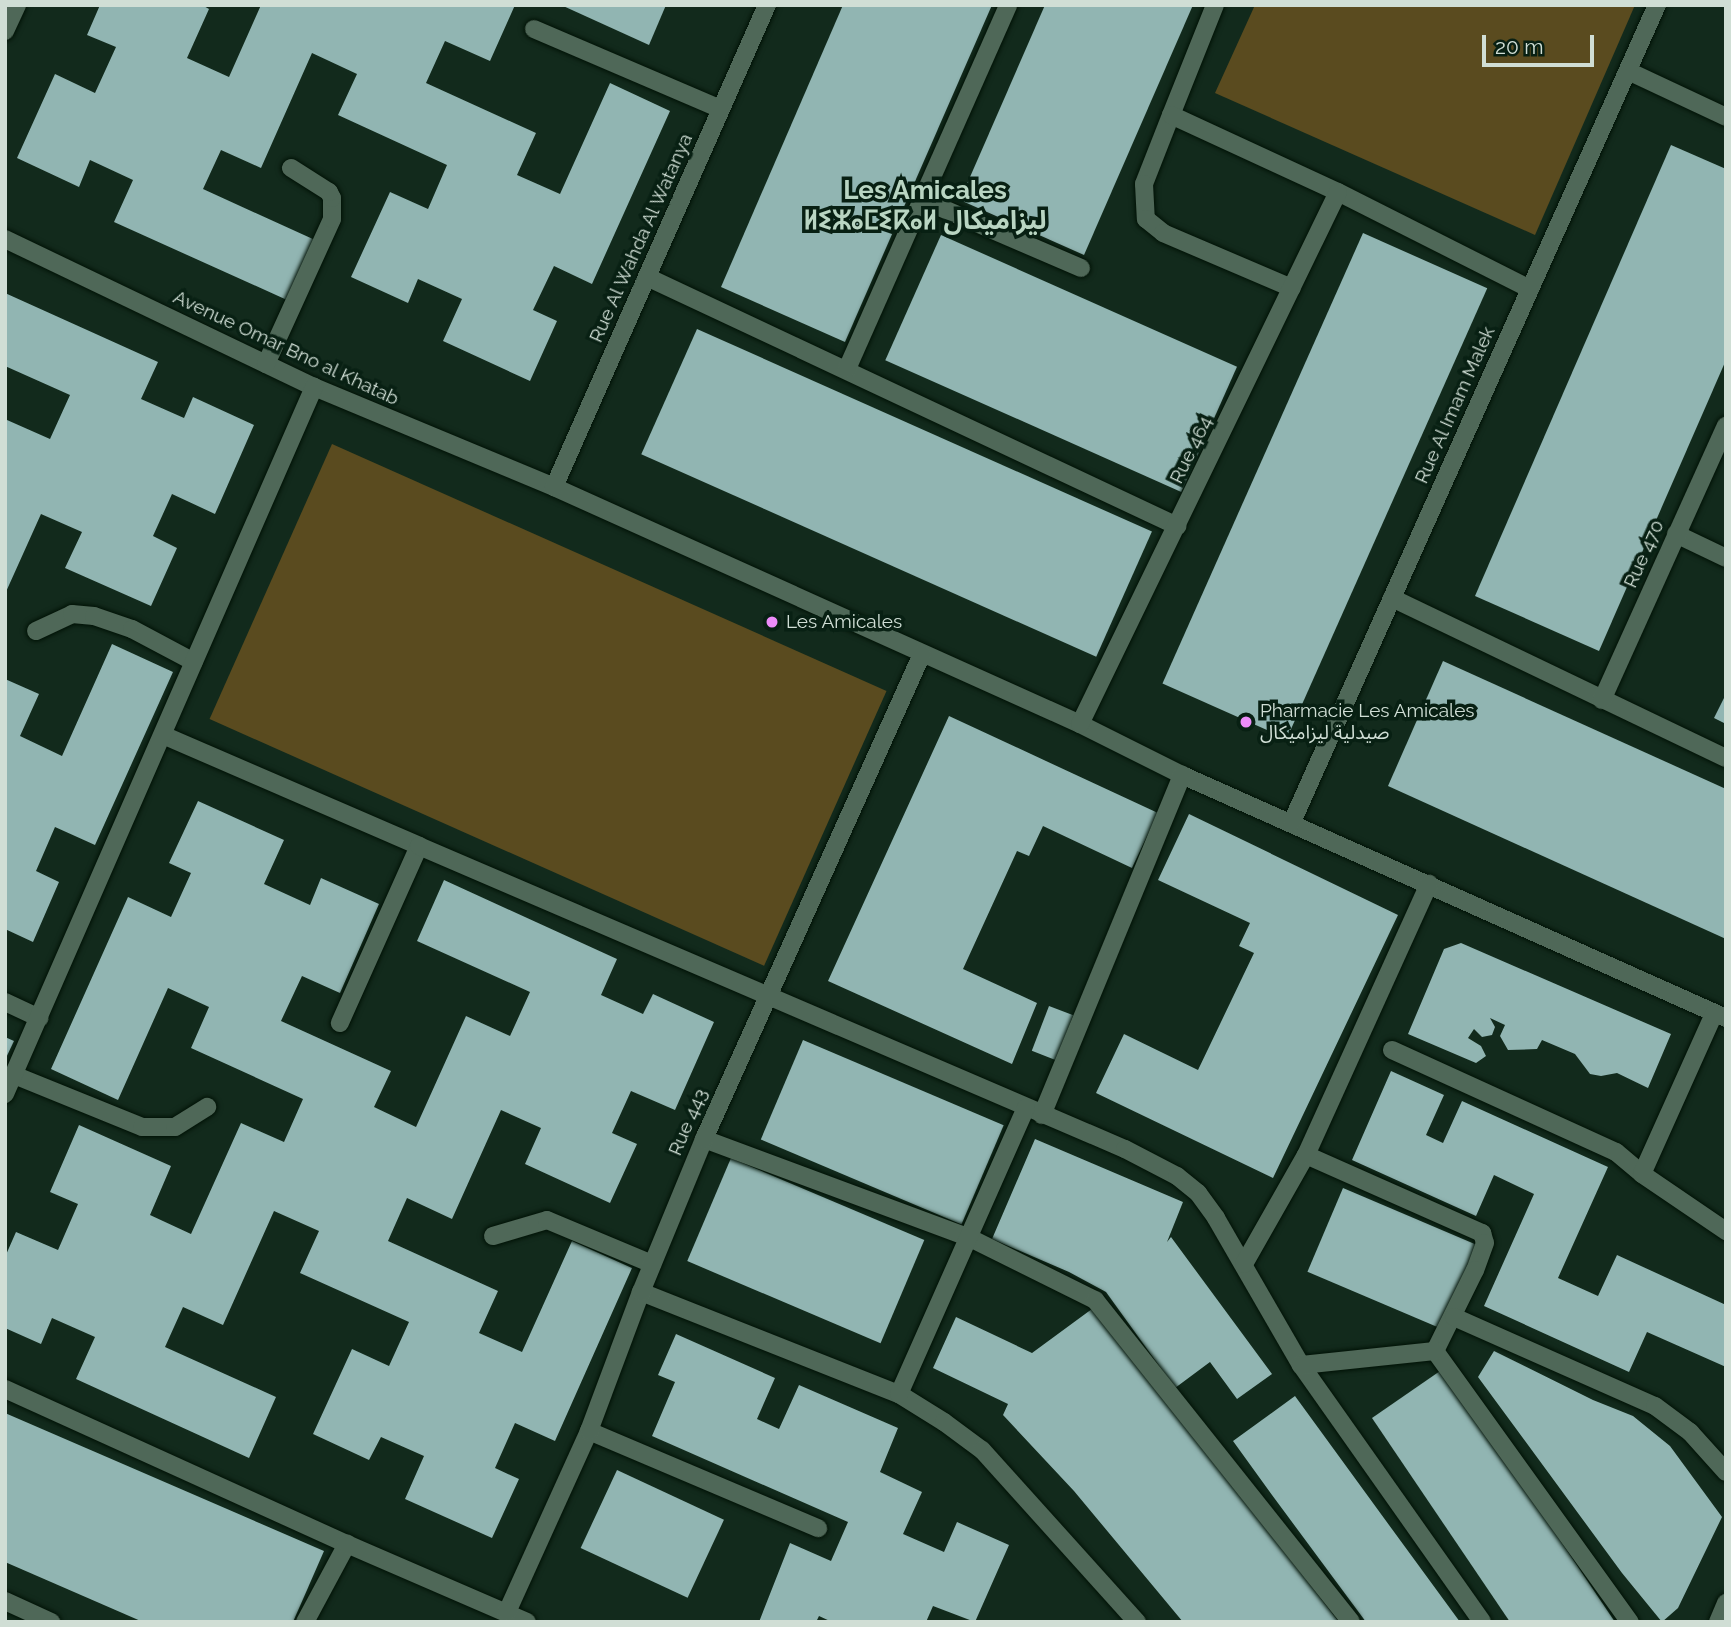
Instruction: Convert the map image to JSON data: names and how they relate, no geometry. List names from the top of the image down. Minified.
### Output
{"streets":{"street":["Rue Al Wahda Al Watanya","Avenue Omar Bno al Khatab","Rue Al Imam Malek","Rue 464","Rue 470","Rue 443"]},"crossings":[["Rue Al Wahda Al Watanya","Avenue Omar Bno al Khatab"],["Avenue Omar Bno al Khatab","Rue Al Imam Malek"],["Avenue Omar Bno al Khatab","Rue 464"],["Avenue Omar Bno al Khatab","Rue 443"]],"districts":["Les Amicales ⵍⵉⵣⴰⵎⵉⴽⴰⵍ ليزاميكال"],"places":["Les Amicales","Pharmacie Les Amicales صيدلية ليزاميكال"],"scale_bar":"20 m"}
